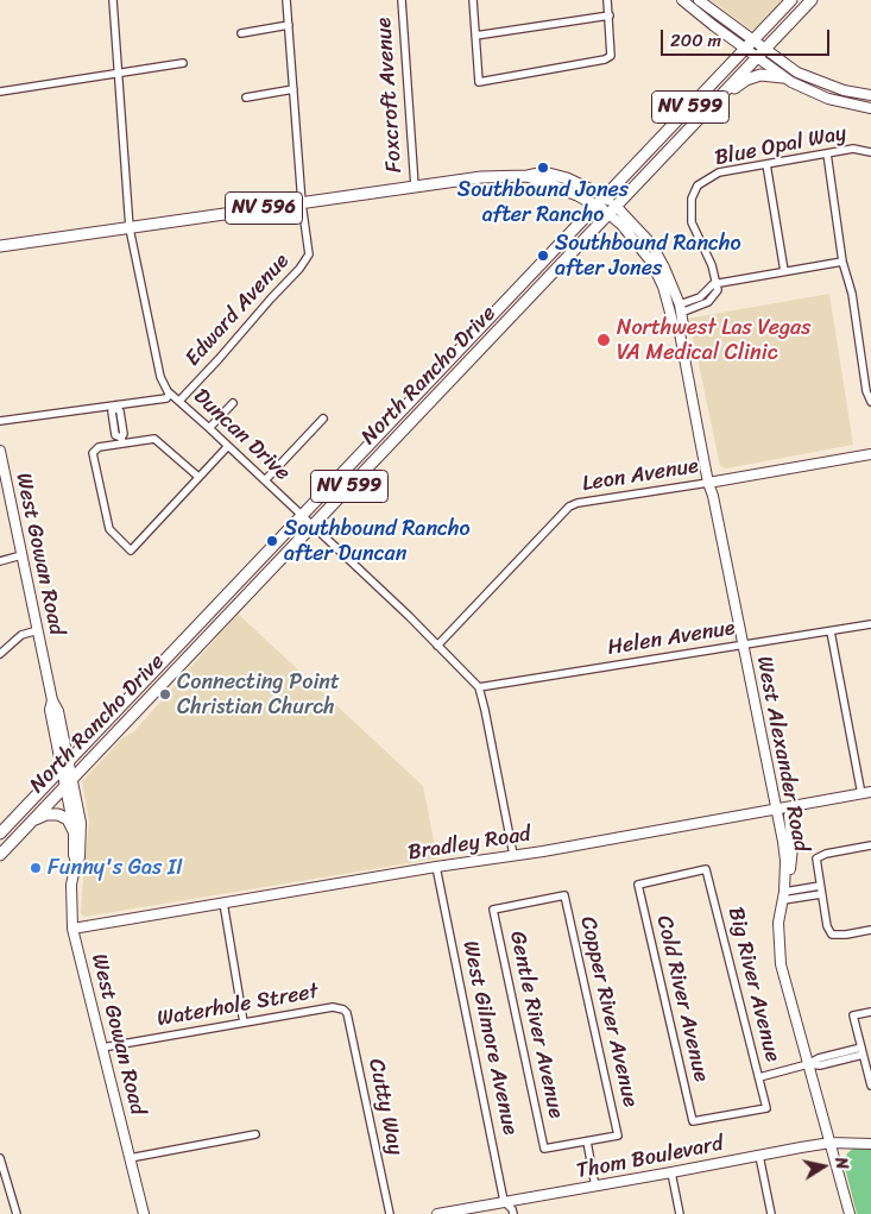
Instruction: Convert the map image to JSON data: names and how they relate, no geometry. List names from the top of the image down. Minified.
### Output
{"streets":{"main road":["NV 599","NV 596","North Rancho Drive"],"street":["Foxcroft Avenue","Blue Opal Way","Edward Avenue","Duncan Drive","Leon Avenue","West Gowan Road","Helen Avenue","West Alexander Road","Bradley Road","Big River Avenue","Cold River Avenue","Waterhole Street","Copper River Avenue","Gentle River Avenue","West Gilmore Avenue","Cutty Way","Thom Boulevard"]},"crossings":[["Foxcroft Avenue","NV 596"],["NV 596","Edward Avenue"],["NV 596","North Rancho Drive"],["NV 596","Duncan Drive"],["NV 596","West Alexander Road"],["Edward Avenue","Duncan Drive"],["North Rancho Drive","Duncan Drive"],["North Rancho Drive","West Gowan Road"],["North Rancho Drive","West Alexander Road"],["Duncan Drive","Leon Avenue"],["Duncan Drive","Helen Avenue"],["Leon Avenue","West Alexander Road"],["West Gowan Road","Bradley Road"],["West Gowan Road","Waterhole Street"],["Helen Avenue","West Alexander Road"],["West Alexander Road","Bradley Road"],["West Alexander Road","Thom Boulevard"],["Bradley Road","West Gilmore Avenue"],["Big River Avenue","Cold River Avenue"],["Waterhole Street","Cutty Way"],["Copper River Avenue","Gentle River Avenue"],["West Gilmore Avenue","Thom Boulevard"]],"places":["Southbound Jones after Rancho","Southbound Rancho after Jones","Northwest Las Vegas VA Medical Clinic","Southbound Rancho after Duncan","Connecting Point Christian Church","Funny's Gas II"],"scale_bar":"200 m","north":"right"}
